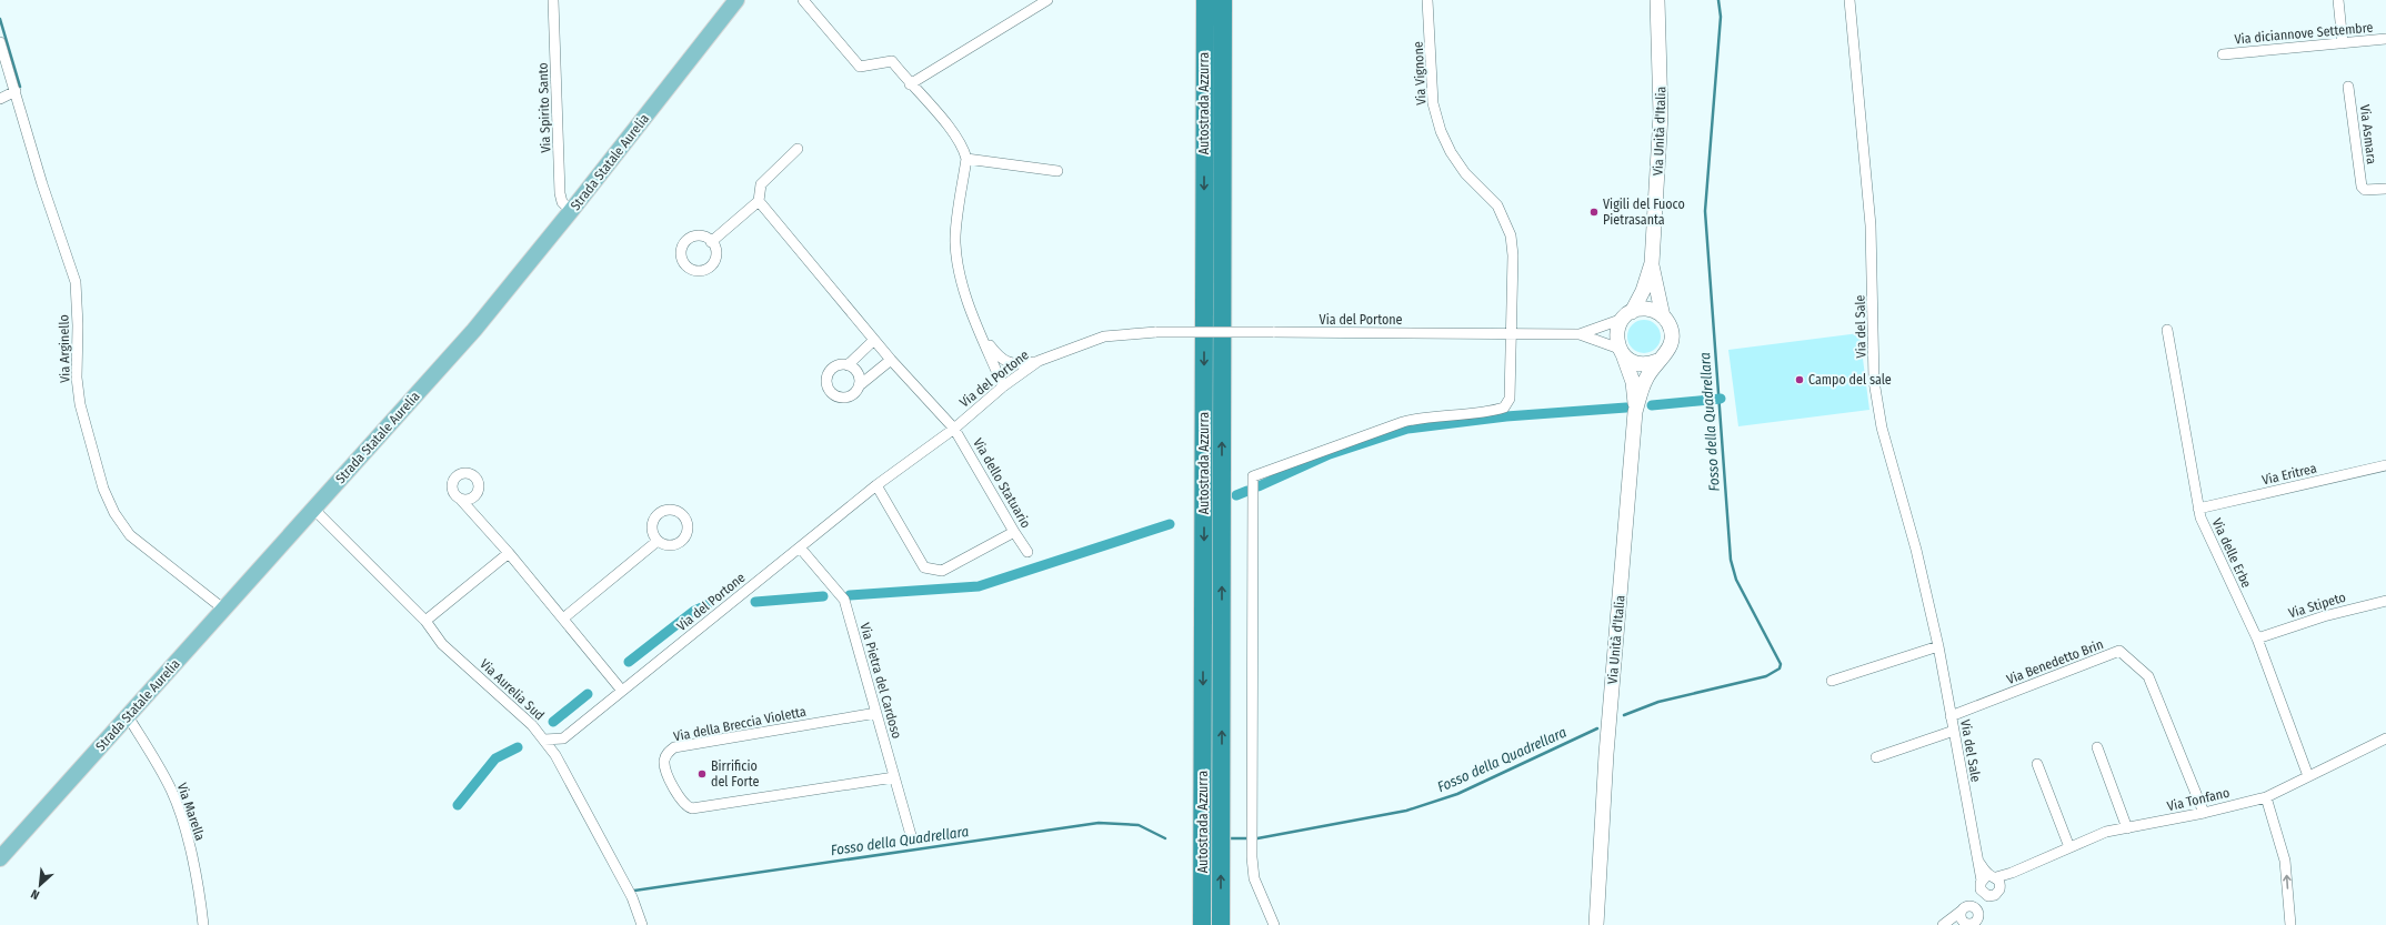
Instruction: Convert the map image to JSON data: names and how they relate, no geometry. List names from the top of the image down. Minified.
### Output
{"streets":{"highway":["Autostrada Azzurra"],"main road":["Via Unità d'Italia","Strada Statale Aurelia"],"street":["Via diciannove Settembre","Via Vignone","Via Spirito Santo","Via Asmara","Via del Portone","Via del Sale","Via Arginello","Via Eritrea","Via dello Statuario","Via delle Erbe","Via Stipeto","Via Benedetto Brin","Via Pietra del Cardoso","Via Aurelia Sud","Via della Breccia Violetta","Via Tonfano","Via Marella"]},"crossings":[["Via Vignone","Via del Portone"],["Via Spirito Santo","Strada Statale Aurelia"],["Via Unità d'Italia","Via del Portone"],["Strada Statale Aurelia","Via Arginello"],["Strada Statale Aurelia","Via Aurelia Sud"],["Strada Statale Aurelia","Via Marella"],["Via del Portone","Via dello Statuario"],["Via del Portone","Via Pietra del Cardoso"],["Via del Portone","Via Aurelia Sud"],["Via del Sale","Via Benedetto Brin"],["Via del Sale","Via Tonfano"],["Via Eritrea","Via delle Erbe"],["Via delle Erbe","Via Stipeto"],["Via delle Erbe","Via Tonfano"],["Via Benedetto Brin","Via Tonfano"],["Via Pietra del Cardoso","Via della Breccia Violetta"]],"water":["Fosso della Quadrellara"],"places":["Vigili del Fuoco Pietrasanta","Campo del sale","Birrificio del Forte"],"north":"bottom left"}
